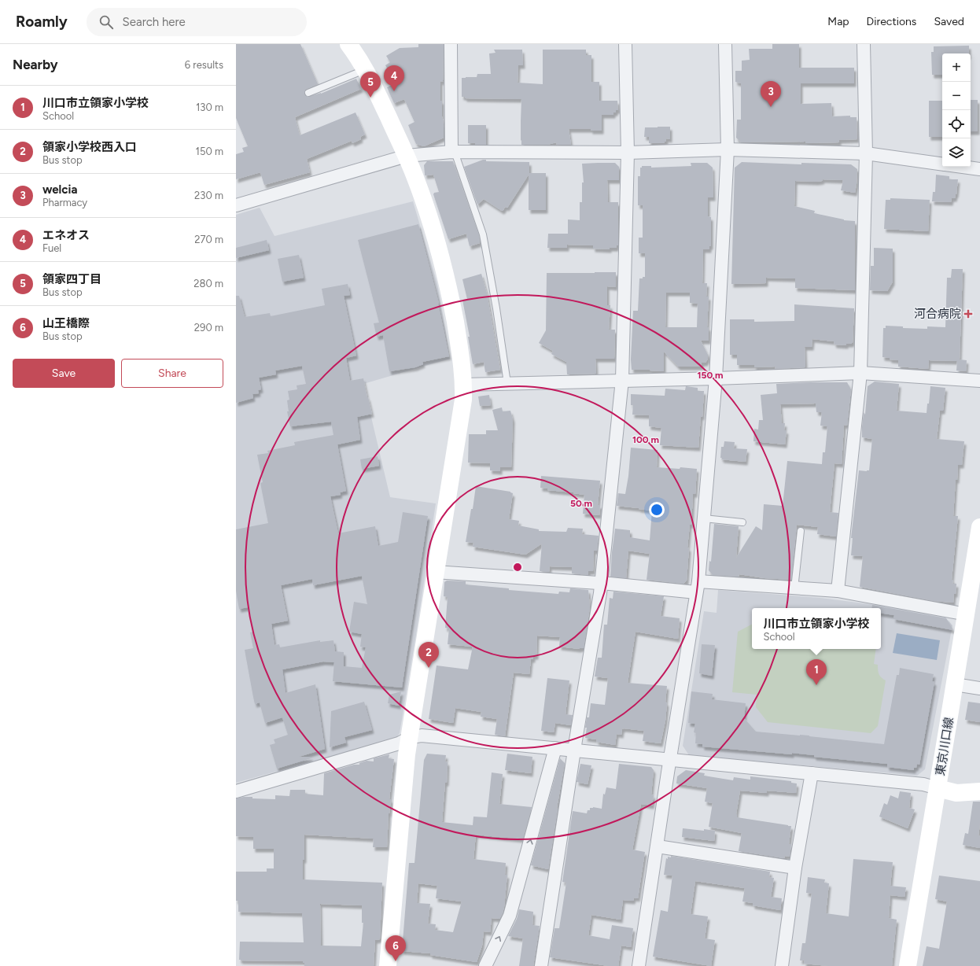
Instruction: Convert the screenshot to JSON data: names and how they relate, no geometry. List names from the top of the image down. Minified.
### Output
{"streets":{"street":["東京川口線"]},"places":{"health":["河合病院"]},"page":{"header":"Roamly","search":"Search here","nav":["Map","Directions","Saved"],"heading":["Nearby","6 results"],"map_buttons":["+","−"],"pins":["4","5","3","2","1","6"],"list":[{"mark":"1","name":"川口市立領家小学校","note":"School","value":"130 m"},{"mark":"2","name":"領家小学校西入口","note":"Bus stop","value":"150 m"},{"mark":"3","name":"welcia","note":"Pharmacy","value":"230 m"},{"mark":"4","name":"エネオス","note":"Fuel","value":"270 m"},{"mark":"5","name":"領家四丁目","note":"Bus stop","value":"280 m"},{"mark":"6","name":"山王橋際","note":"Bus stop","value":"290 m"}],"buttons":["Save","Share"],"popup":["川口市立領家小学校","School"]},"rings":["150 m","100 m","50 m"]}
